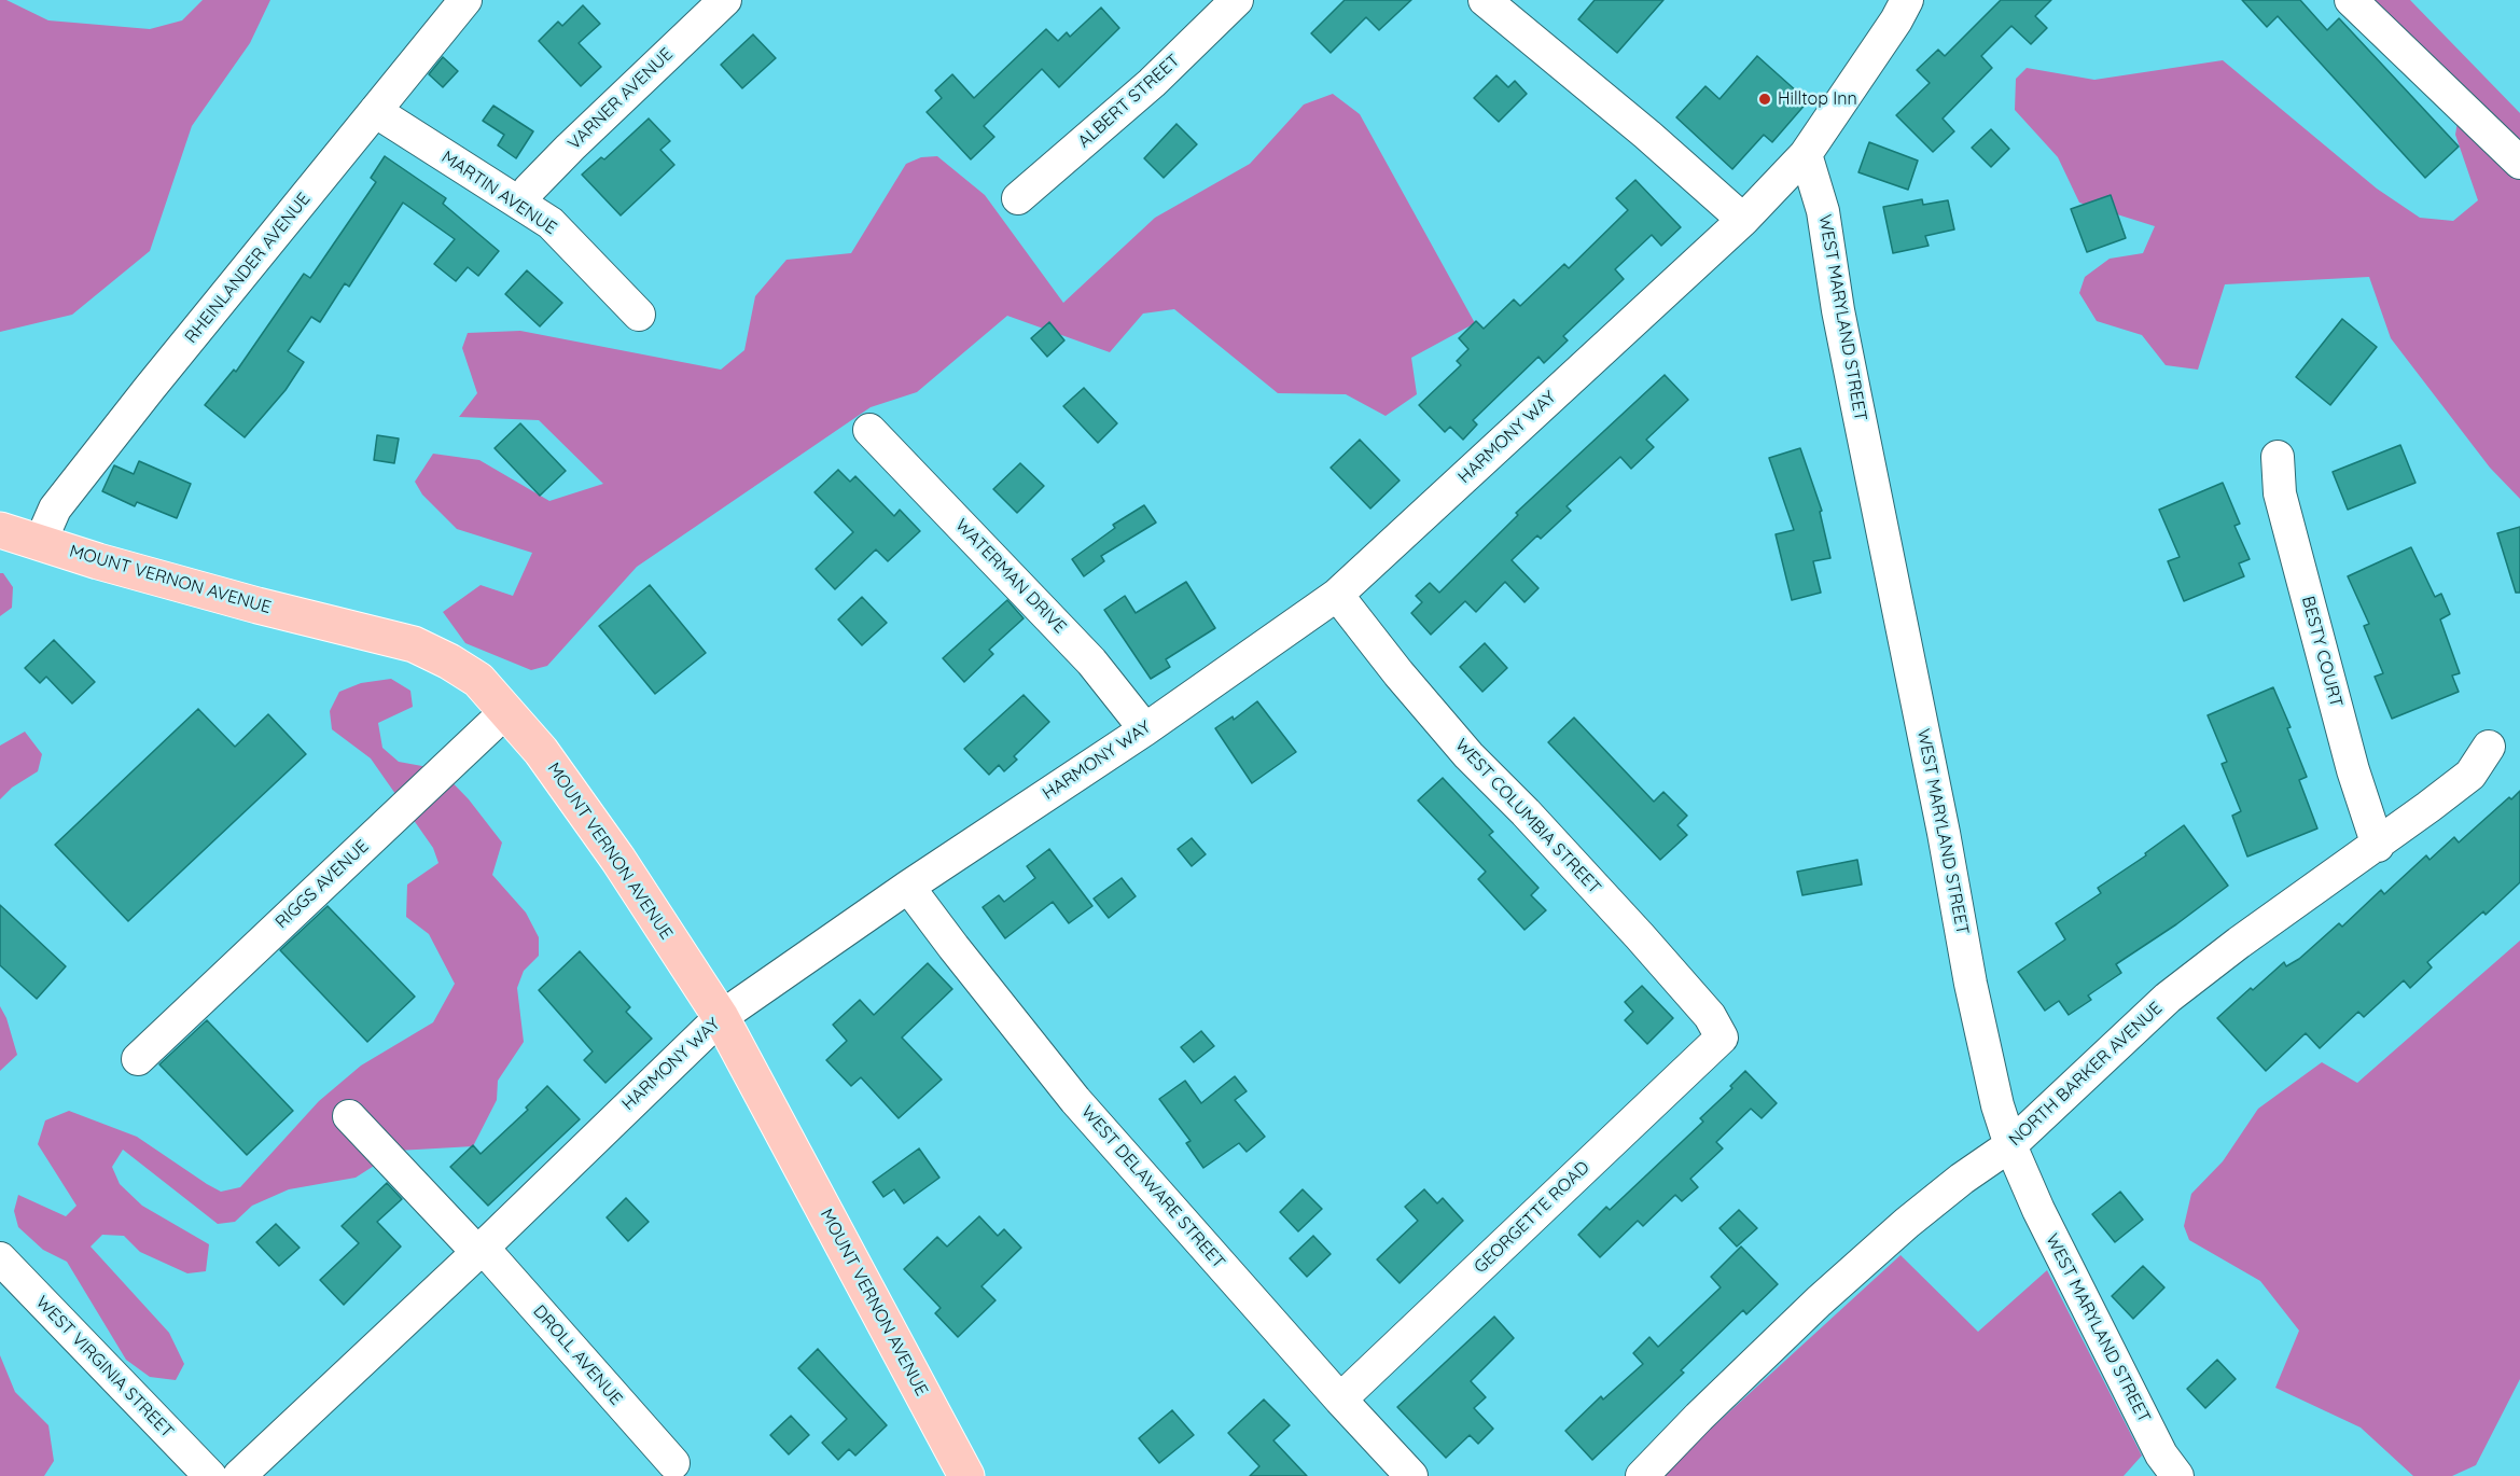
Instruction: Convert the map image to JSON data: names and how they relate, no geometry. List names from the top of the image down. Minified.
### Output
{"streets":{"main road":["MOUNT VERNON AVENUE"],"street":["VARNER AVENUE","ALBERT STREET","MARTIN AVENUE","RHEINLANDER AVENUE","WEST MARYLAND STREET","HARMONY WAY","WATERMAN DRIVE","BESTY COURT","WEST COLUMBIA STREET","RIGGS AVENUE","NORTH BARKER AVENUE","WEST DELAWARE STREET","GEORGETTE ROAD","DROLL AVENUE","WEST VIRGINIA STREET"]},"crossings":[["VARNER AVENUE","MARTIN AVENUE"],["MARTIN AVENUE","RHEINLANDER AVENUE"],["RHEINLANDER AVENUE","MOUNT VERNON AVENUE"],["WEST MARYLAND STREET","HARMONY WAY"],["WEST MARYLAND STREET","NORTH BARKER AVENUE"],["HARMONY WAY","WATERMAN DRIVE"],["HARMONY WAY","MOUNT VERNON AVENUE"],["HARMONY WAY","WEST COLUMBIA STREET"],["HARMONY WAY","WEST DELAWARE STREET"],["HARMONY WAY","DROLL AVENUE"],["MOUNT VERNON AVENUE","RIGGS AVENUE"],["BESTY COURT","NORTH BARKER AVENUE"],["WEST COLUMBIA STREET","GEORGETTE ROAD"],["WEST DELAWARE STREET","GEORGETTE ROAD"]],"places":["Hilltop Inn"]}
